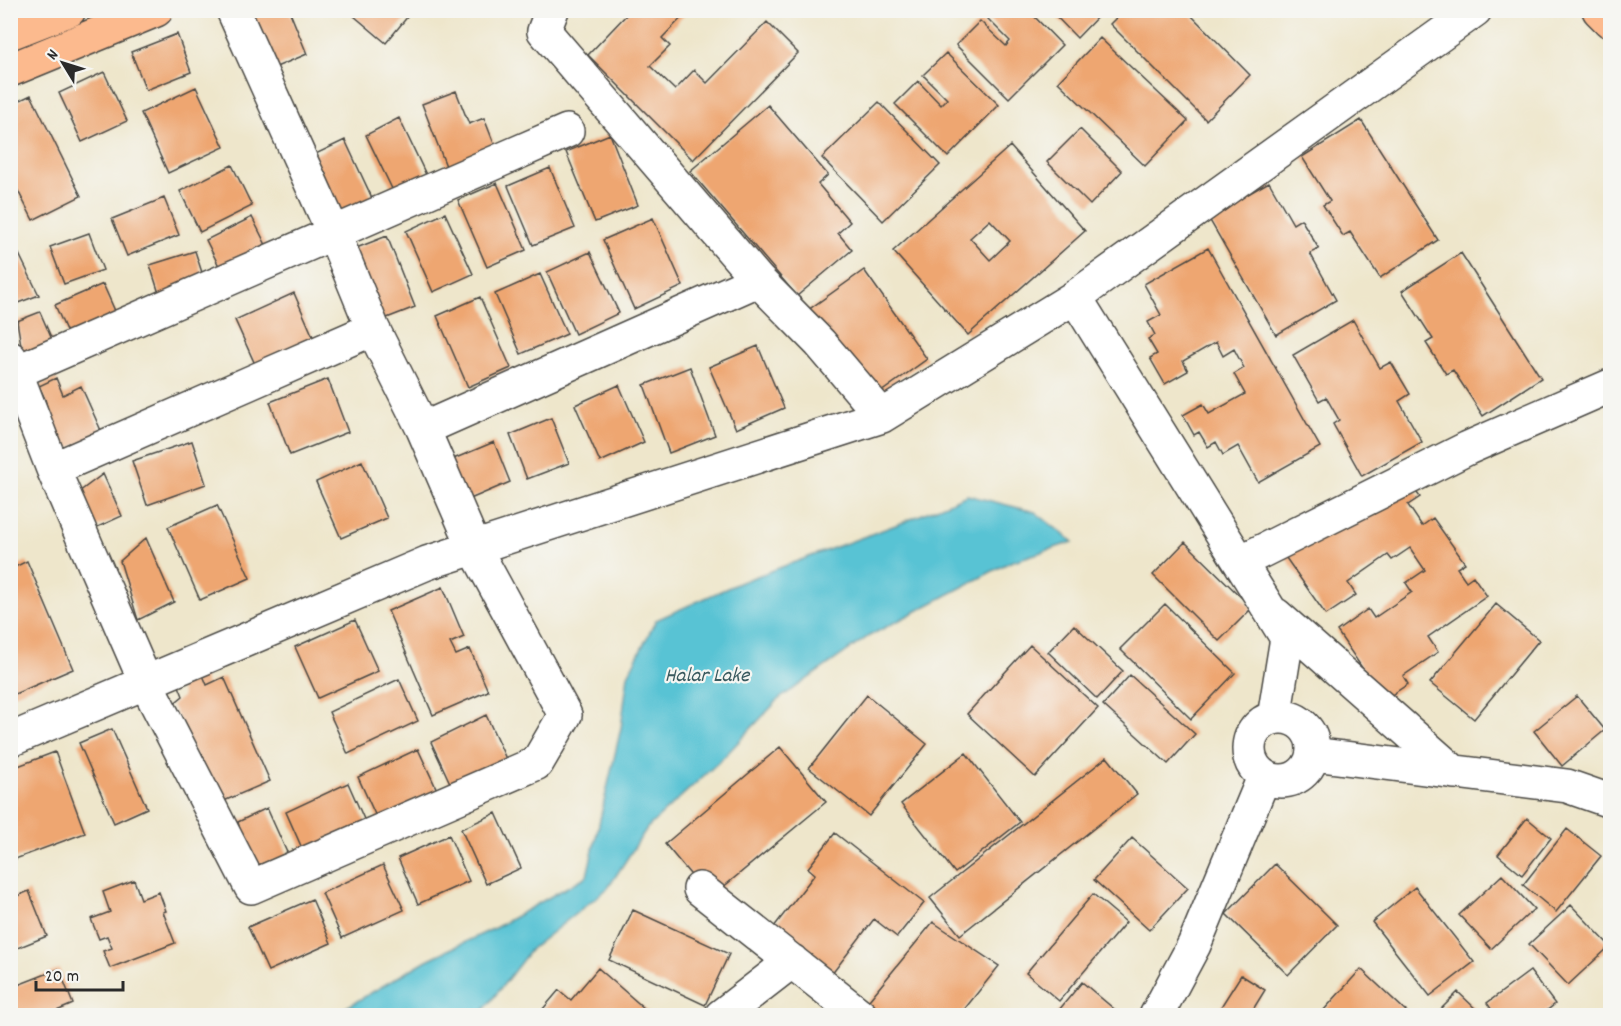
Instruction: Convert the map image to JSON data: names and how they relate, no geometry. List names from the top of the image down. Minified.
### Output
{"water":["Halar Lake"],"scale_bar":"20 m","north":"top left"}
